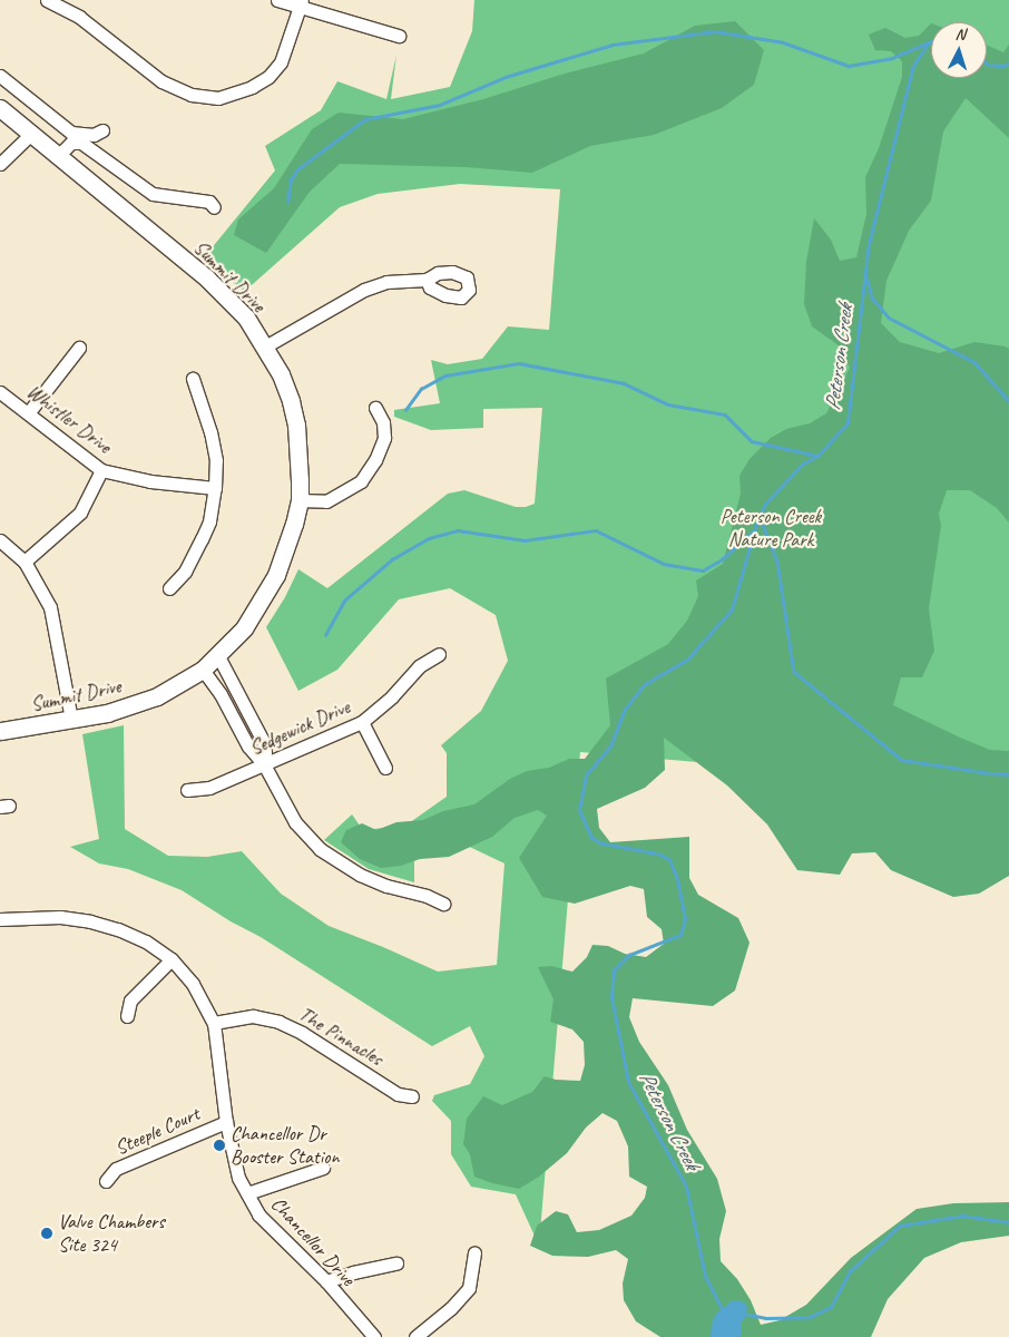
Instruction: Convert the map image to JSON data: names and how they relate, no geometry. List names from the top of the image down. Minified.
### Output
{"streets":{"main road":["Summit Drive"],"street":["Whistler Drive","Sedgewick Drive","The Pinnacles","Steeple Court","Chancellor Drive"]},"crossings":[["The Pinnacles","Chancellor Drive"],["Steeple Court","Chancellor Drive"]],"water":["Peterson Creek"],"parks":["Peterson Creek Nature Park"],"places":["Chancellor Dr Booster Station","Valve Chambers Site 324"],"north":"top"}
